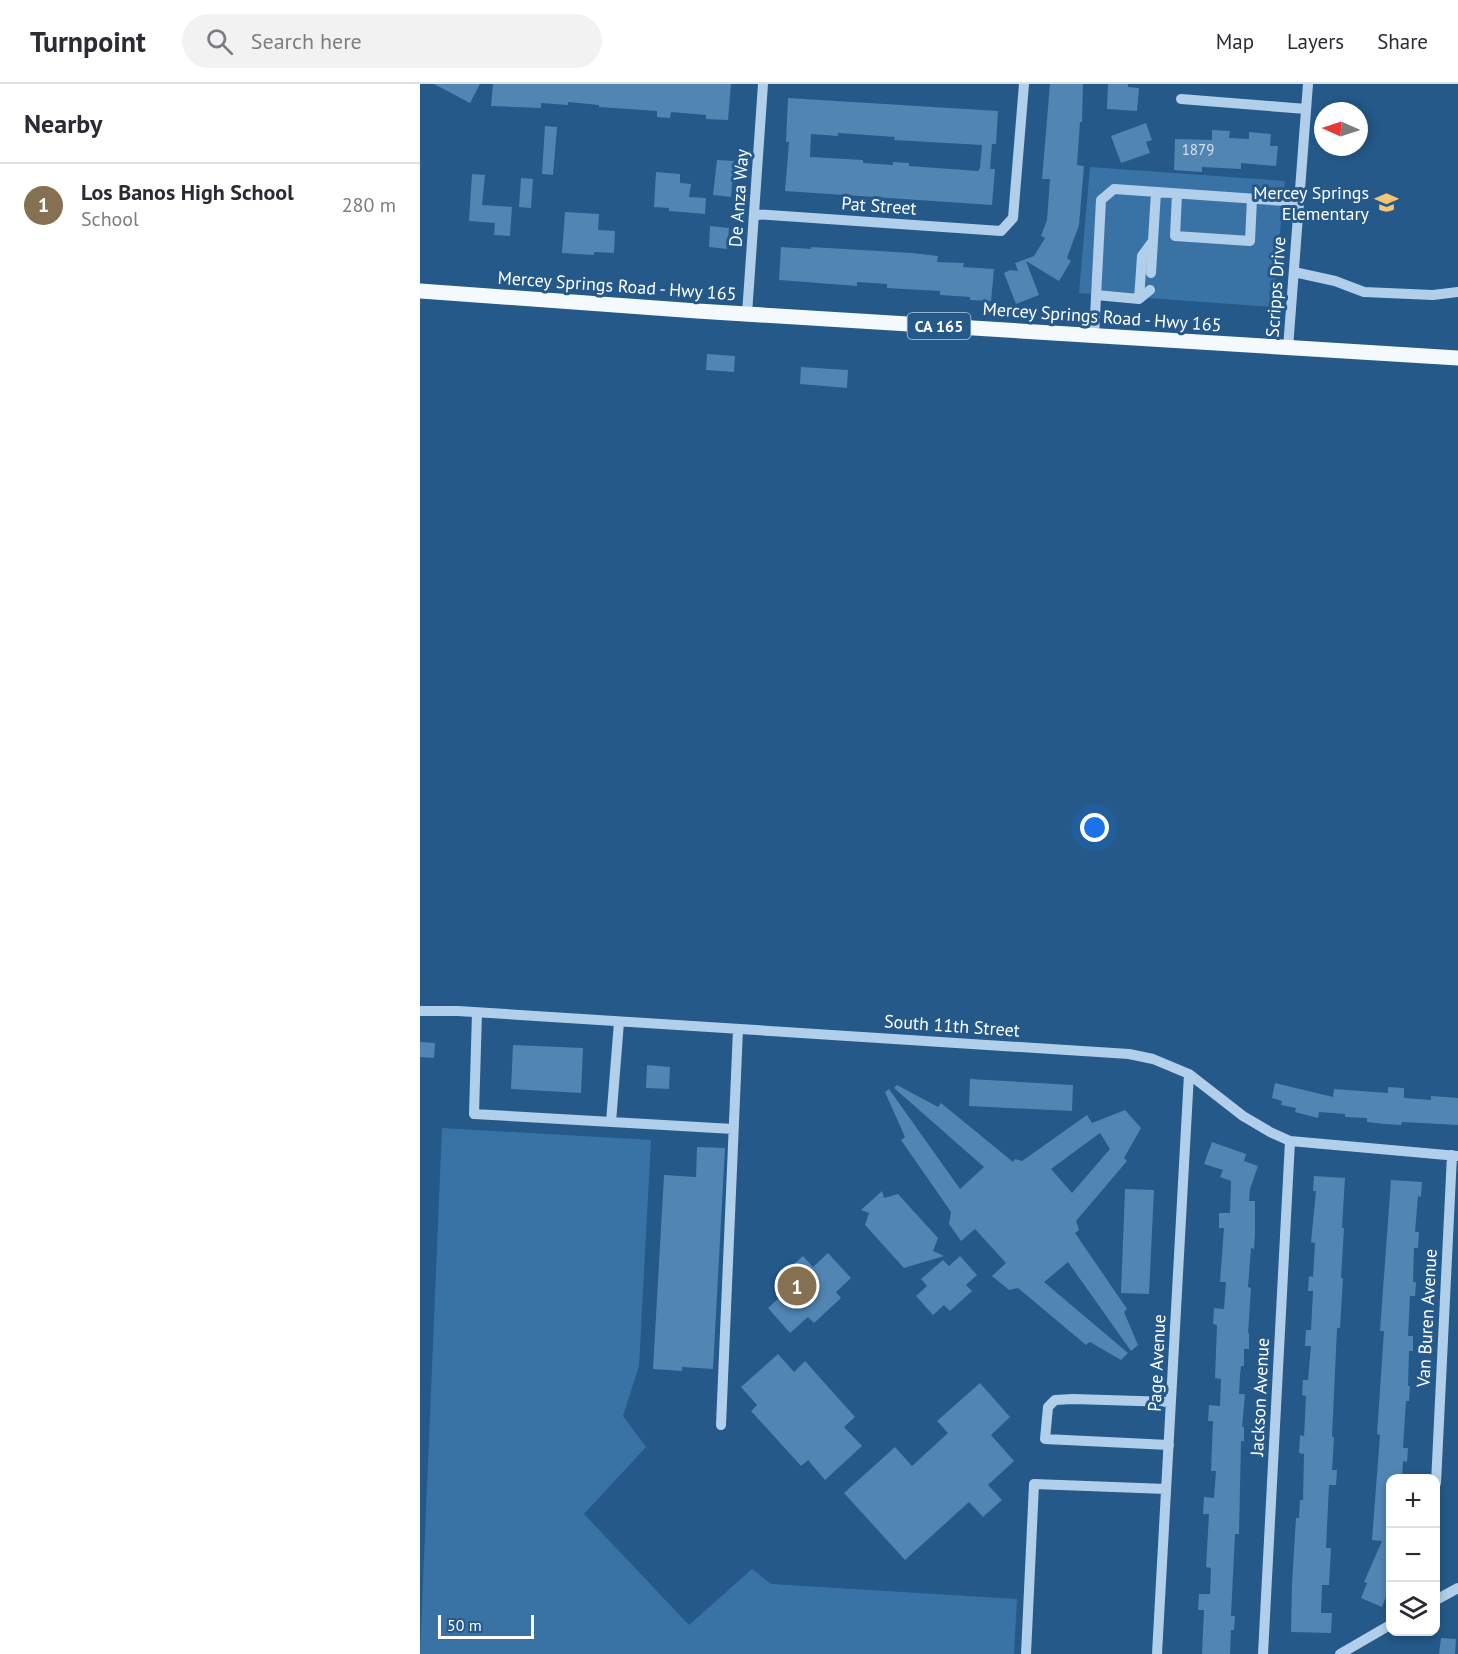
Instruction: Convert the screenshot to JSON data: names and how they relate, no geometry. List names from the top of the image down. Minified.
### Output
{"streets":{"main road":["Mercey Springs Road - Hwy 165","CA 165"],"street":["De Anza Way","Pat Street","Scripps Drive","South 11th Street","Van Buren Avenue","Page Avenue","Jackson Avenue"]},"crossings":[["De Anza Way","Pat Street"],["De Anza Way","Mercey Springs Road - Hwy 165"],["Mercey Springs Road - Hwy 165","Scripps Drive"],["South 11th Street","Van Buren Avenue"],["South 11th Street","Page Avenue"],["South 11th Street","Jackson Avenue"]],"places":{"school or university":["Mercey Springs Elementary"]},"house_numbers":["1879"],"scale_bar":"50 m","north":"left","page":{"header":"Turnpoint","search":"Search here","nav":["Map","Layers","Share"],"heading":"Nearby","list":[{"mark":"1","name":"Los Banos High School","note":"School","value":"280 m"}],"pins":"1","map_buttons":["+","−"],"scale":"50 m"}}
